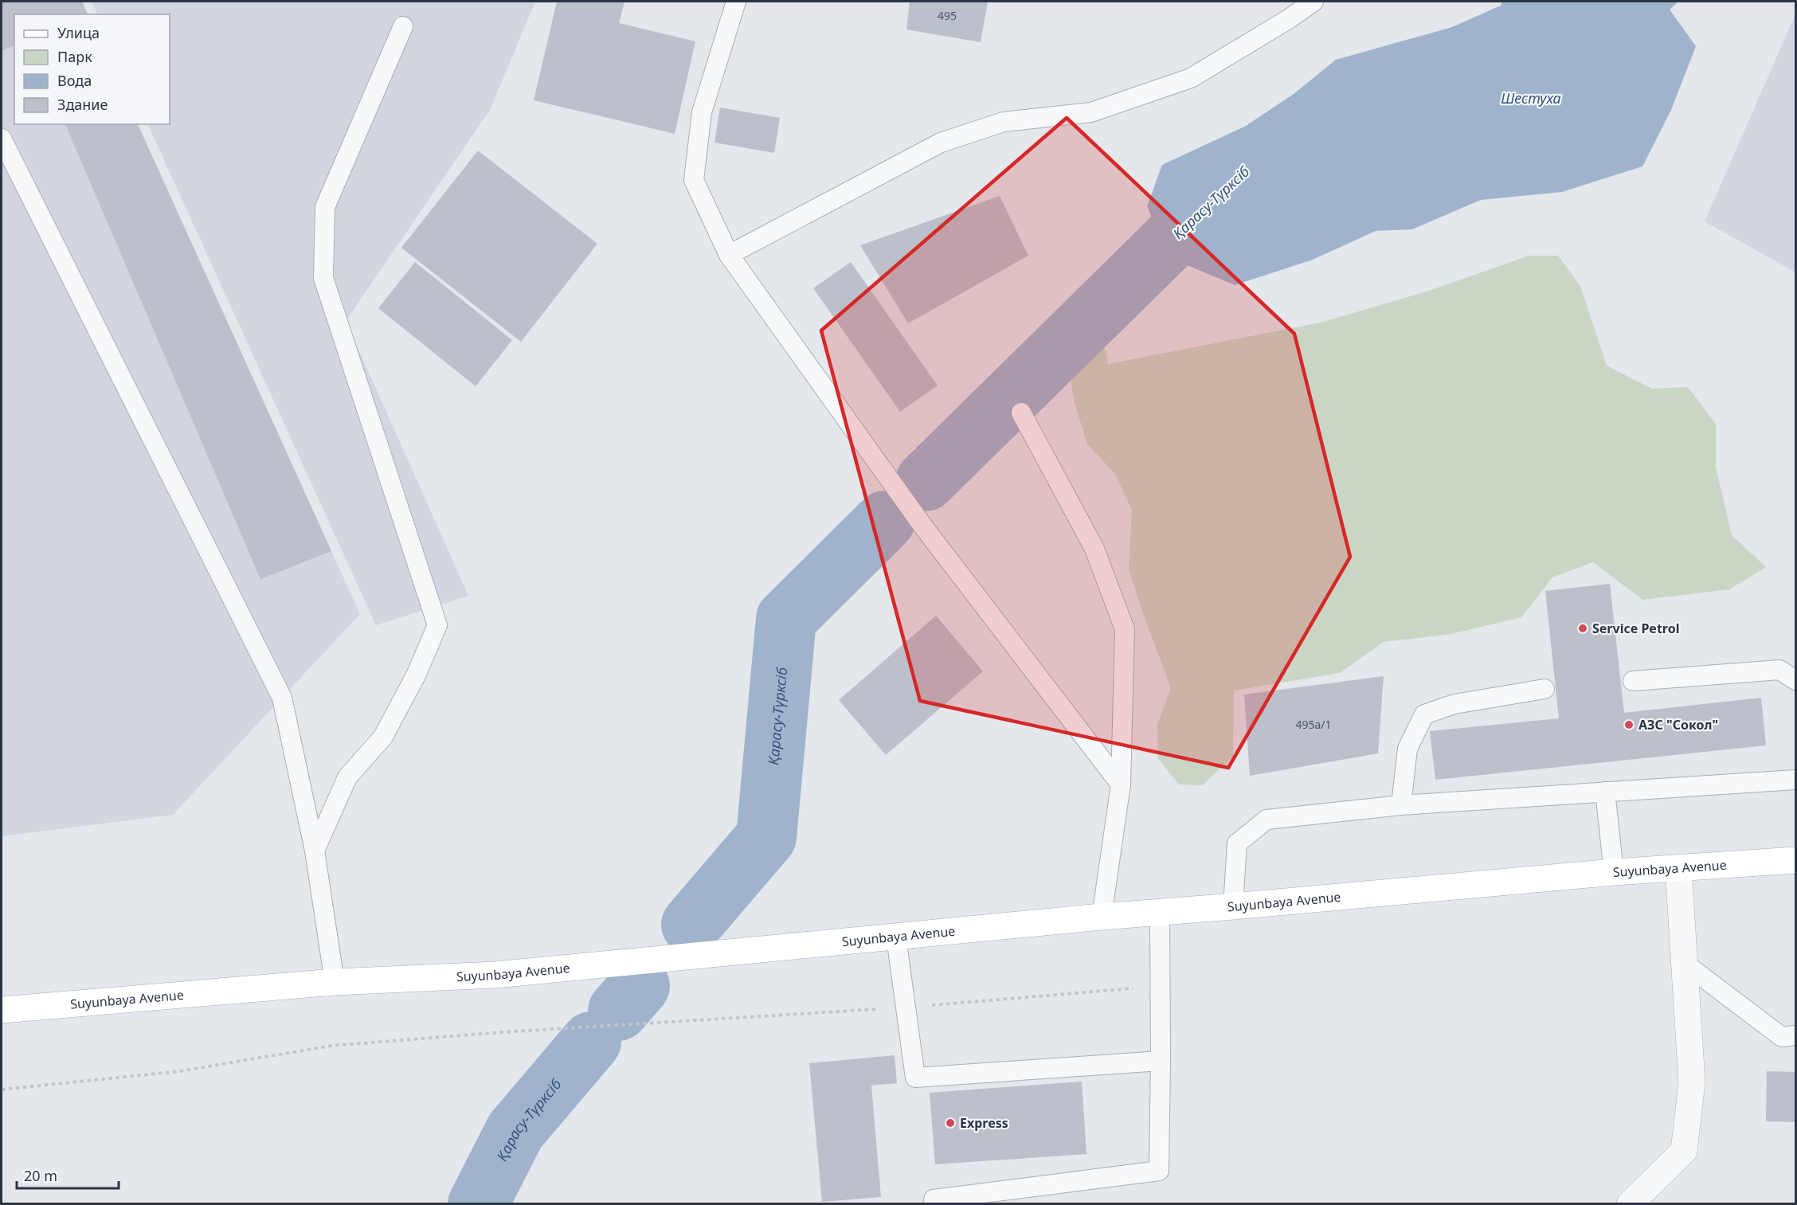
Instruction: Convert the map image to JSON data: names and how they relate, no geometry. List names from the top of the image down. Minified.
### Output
{"streets":{"main road":["Suyunbaya Avenue"]},"water":["Шестуха","Қарасу-Түрксіб"],"places":["Service Petrol","АЗС \"Сокол\"","Express"],"house_numbers":["495","495а/1"],"legend":["Улица","Парк","Вода","Здание"],"scale_bar":"20 m"}
